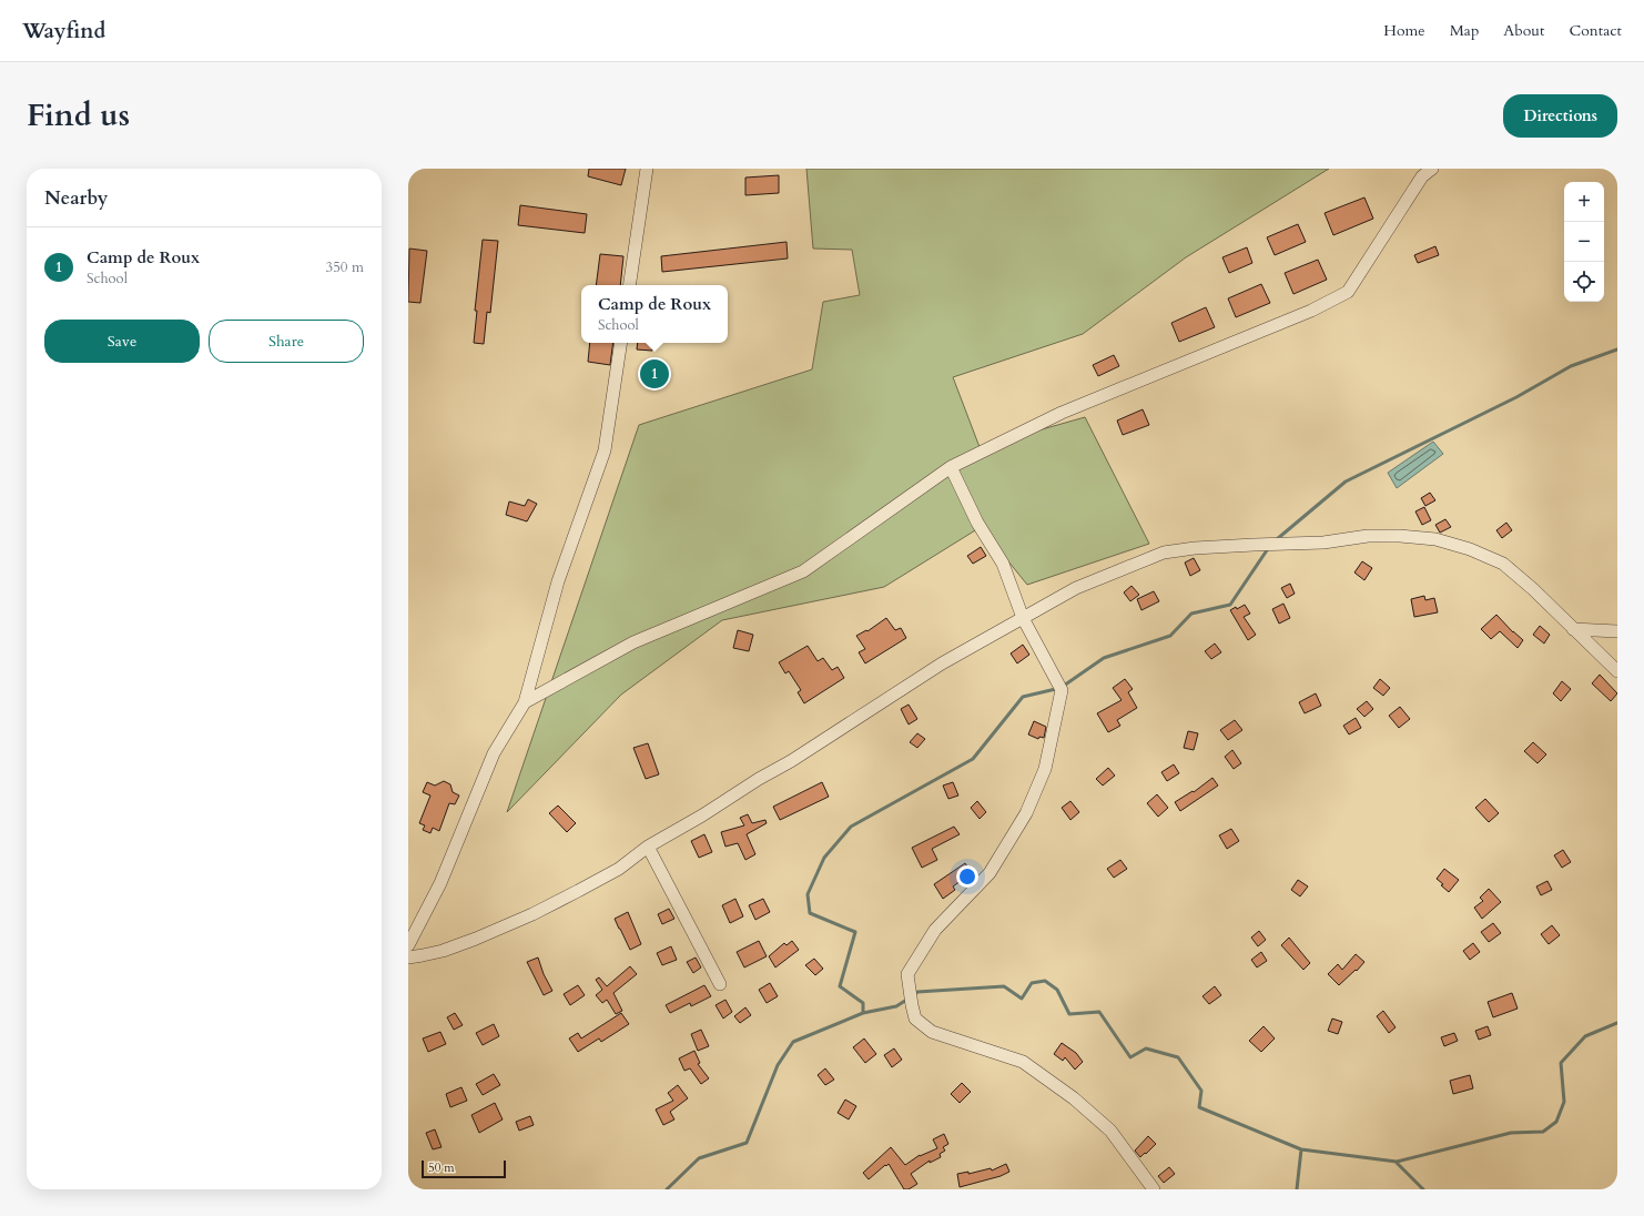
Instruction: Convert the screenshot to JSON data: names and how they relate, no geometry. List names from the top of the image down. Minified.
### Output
{"scale_bar":"50 m","page":{"header":"Wayfind","nav":["Home","Map","About","Contact"],"title":"Find us","buttons":["Directions",["Save","Share"]],"heading":"Nearby","map_buttons":["+","−"],"list":[{"mark":"1","name":"Camp de Roux","note":"School","value":"350 m"}],"popup":["Camp de Roux","School"],"pins":"1","scale":"50 m"}}
